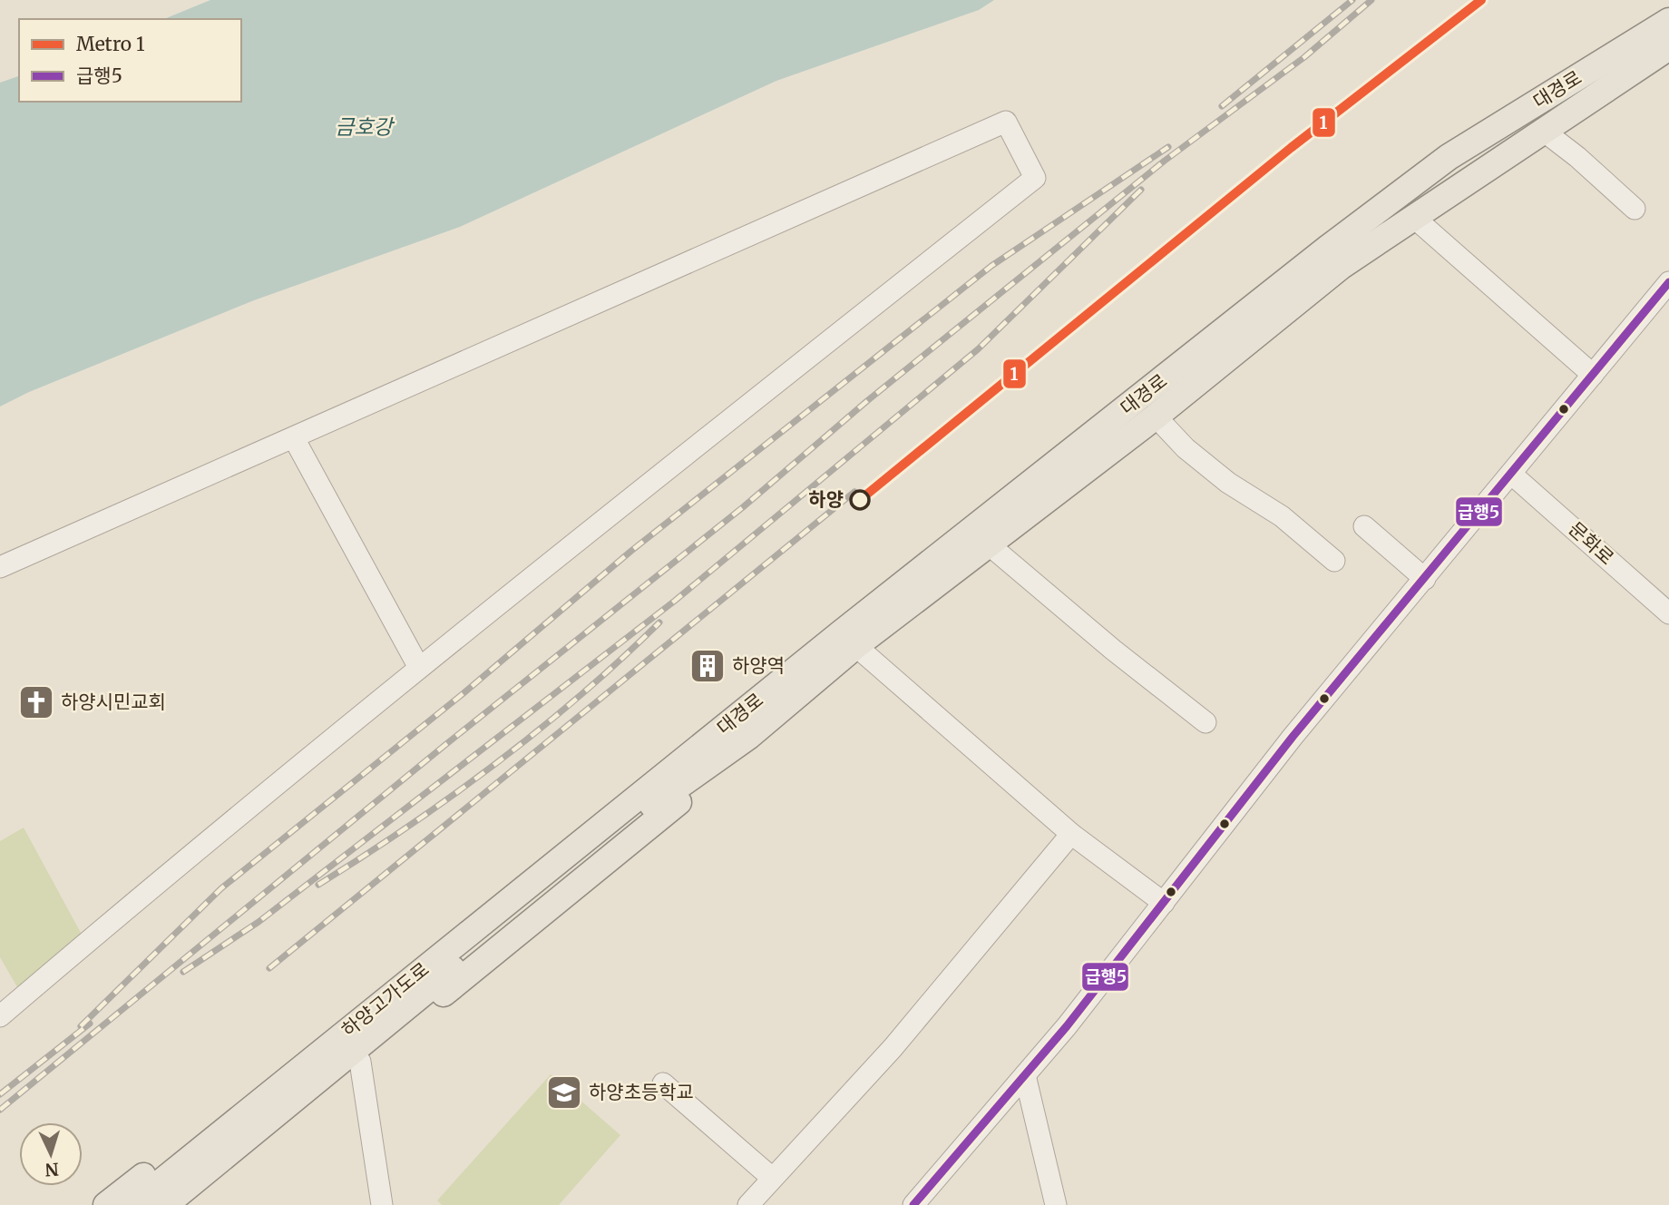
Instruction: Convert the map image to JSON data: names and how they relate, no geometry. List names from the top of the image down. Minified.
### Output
{"streets":{"main road":["대경로","하양고가도로"],"street":["문화로"]},"crossings":[["대경로","하양고가도로"]],"water":["금호강"],"places":{"other":["하양"],"building":["하양역"],"church":["하양시민교회"],"school or university":["하양초등학교"]},"lines":["metro line 1","transit line 급행5"],"legend":["Metro 1","급행5"],"north":"bottom"}
